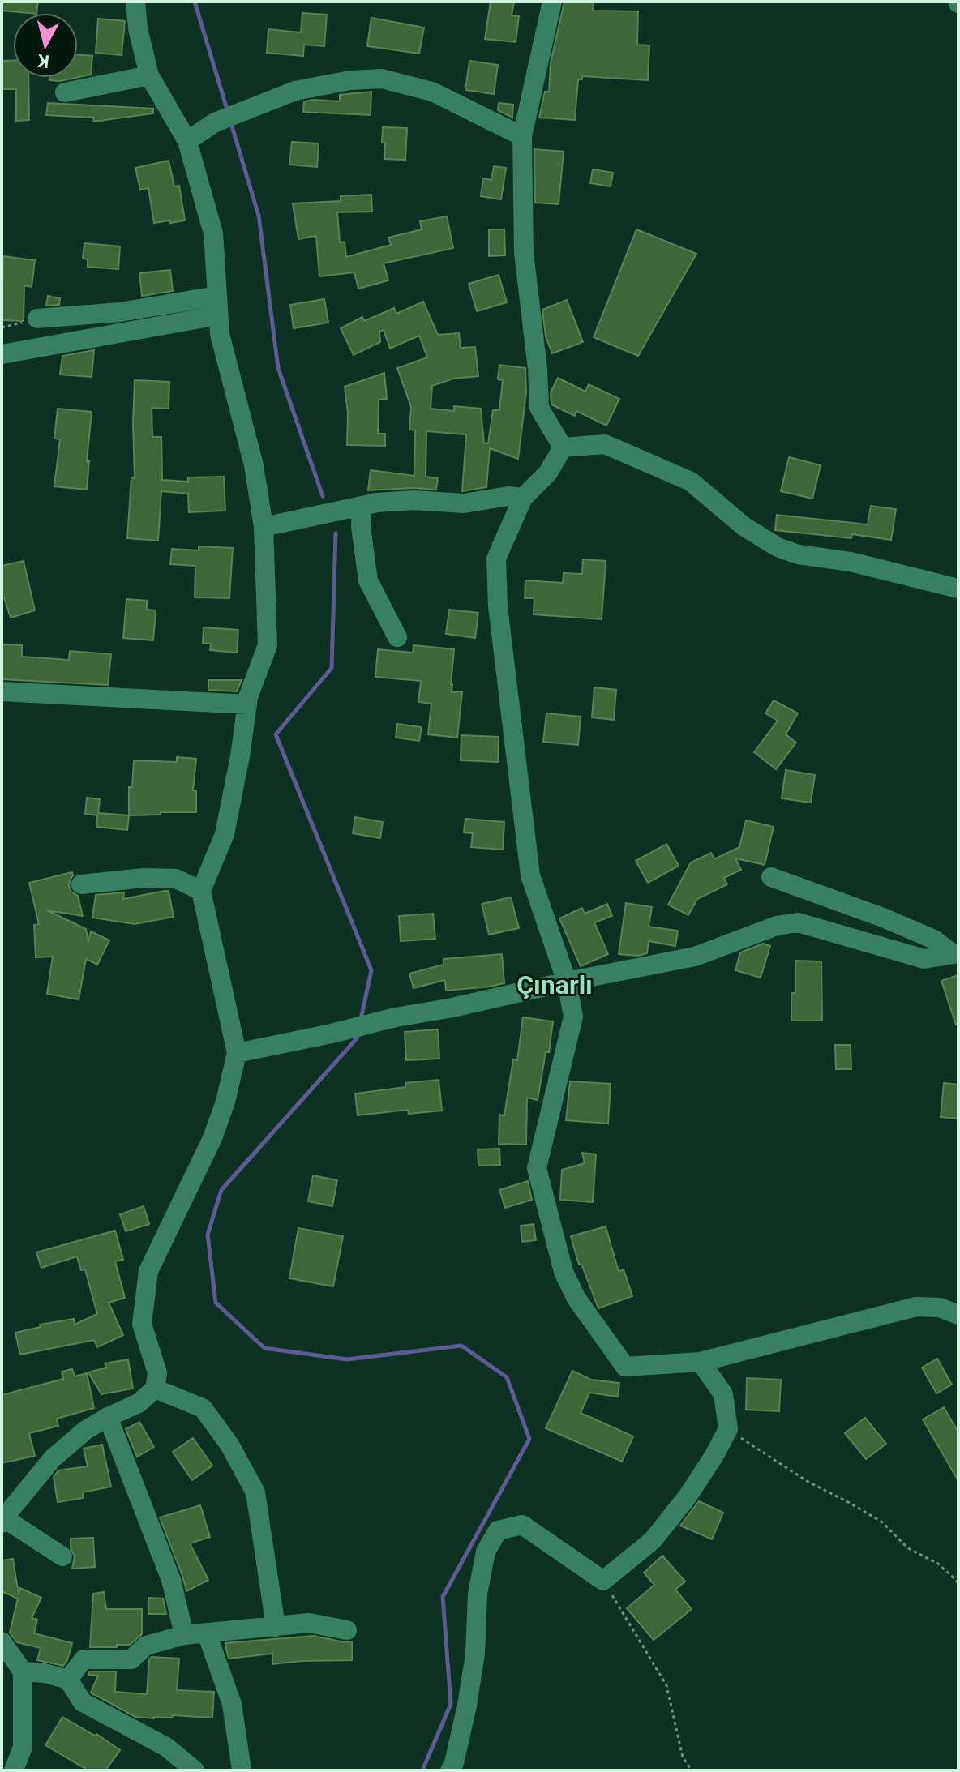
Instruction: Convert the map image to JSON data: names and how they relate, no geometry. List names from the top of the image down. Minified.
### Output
{"districts":["Çınarlı"],"north":"bottom"}
